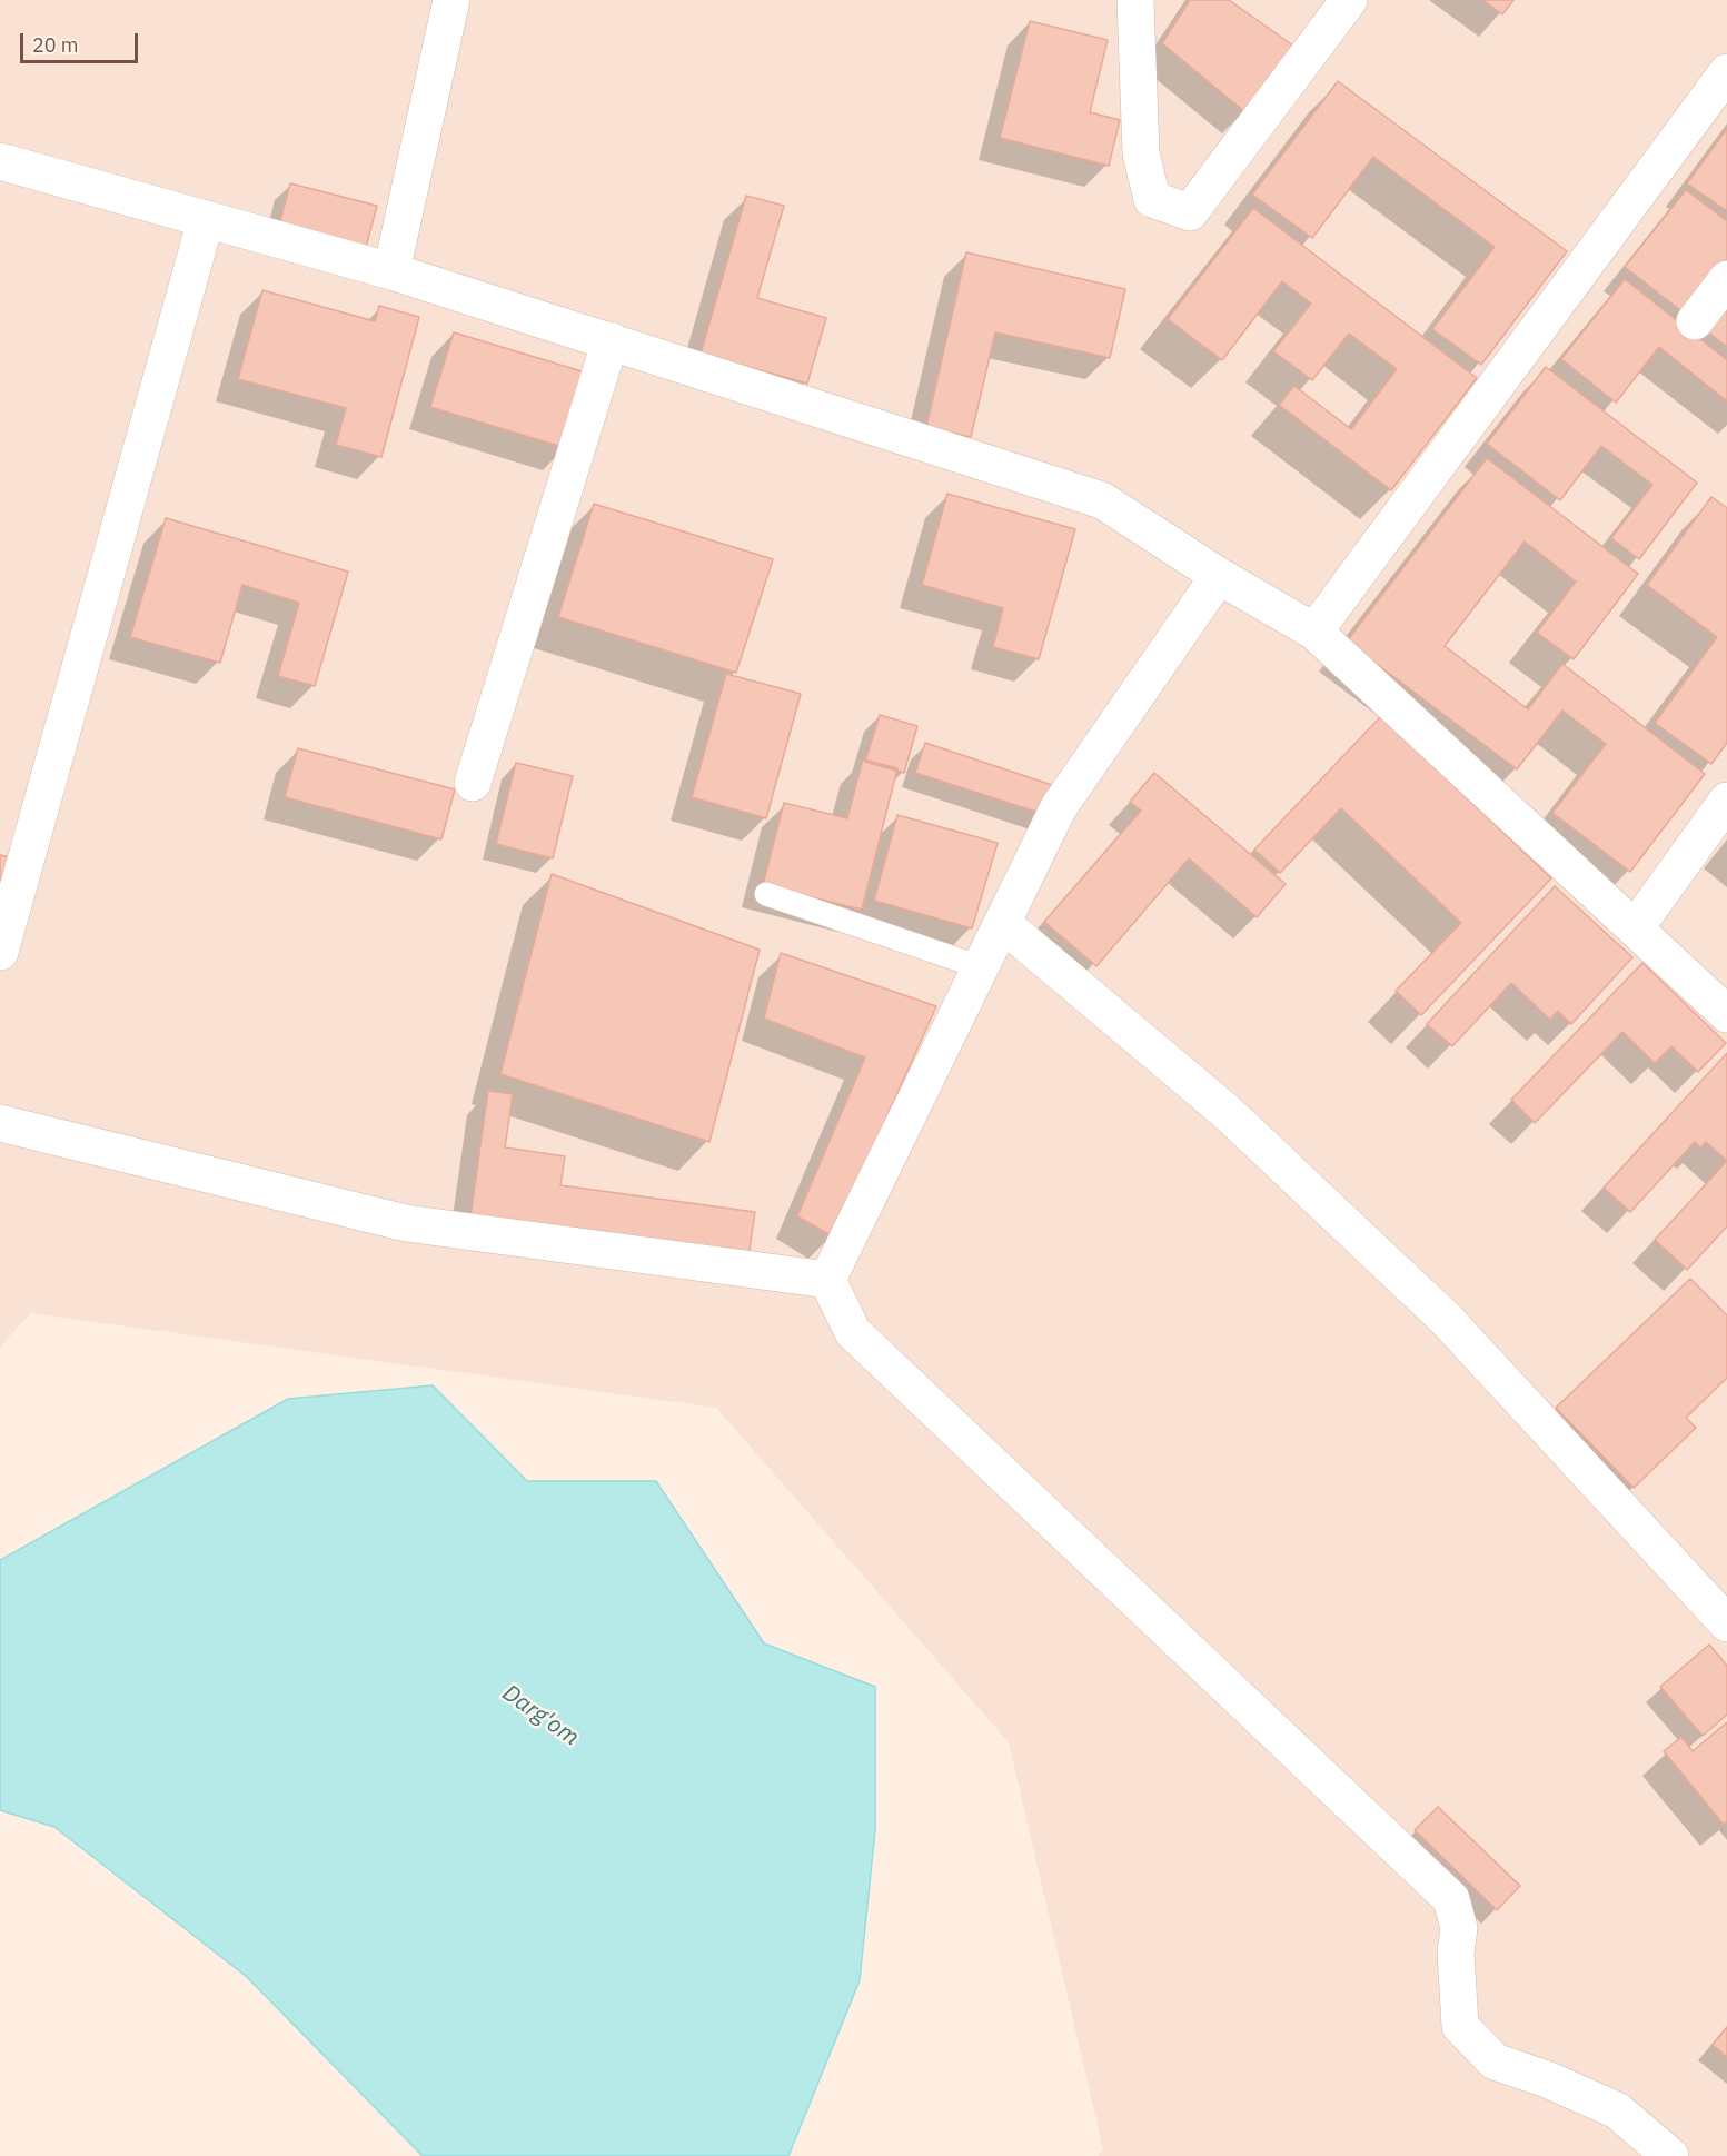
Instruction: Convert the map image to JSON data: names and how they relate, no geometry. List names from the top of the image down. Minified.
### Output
{"water":["Darg'om"],"scale_bar":"20 m"}
